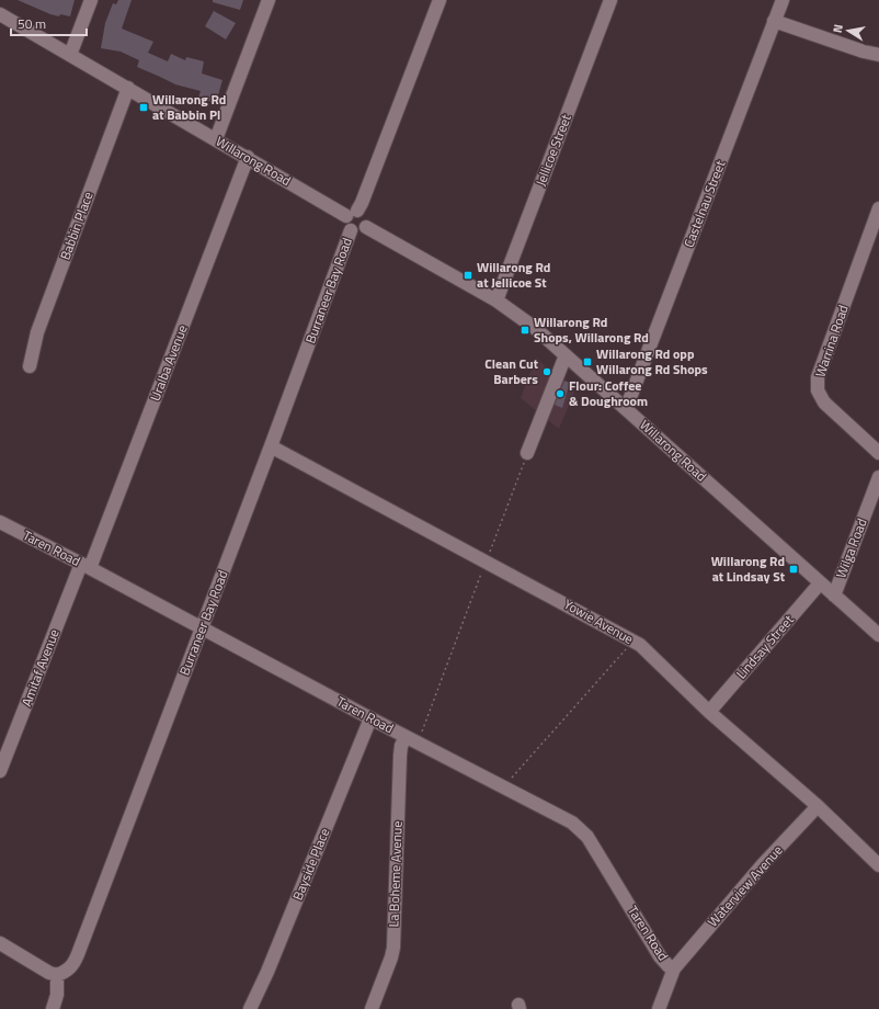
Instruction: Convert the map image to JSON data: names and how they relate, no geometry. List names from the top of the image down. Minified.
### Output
{"streets":{"street":["Jellicoe Street","Willarong Road","Castelnau Street","Babbin Place","Burraneer Bay Road","Warrina Road","Uralba Avenue","Taren Road","Wilga Road","Yowie Avenue","Lindsay Street","Amitaf Avenue","Bayside Place","La Boheme Avenue","Waterview Avenue"]},"crossings":[["Jellicoe Street","Willarong Road"],["Willarong Road","Castelnau Street"],["Willarong Road","Babbin Place"],["Willarong Road","Burraneer Bay Road"],["Willarong Road","Uralba Avenue"],["Willarong Road","Wilga Road"],["Willarong Road","Lindsay Street"],["Burraneer Bay Road","Taren Road"],["Burraneer Bay Road","Yowie Avenue"],["Uralba Avenue","Taren Road"],["Uralba Avenue","Amitaf Avenue"],["Taren Road","Amitaf Avenue"],["Taren Road","Bayside Place"],["Taren Road","La Boheme Avenue"],["Taren Road","Waterview Avenue"],["Yowie Avenue","Lindsay Street"],["Yowie Avenue","Waterview Avenue"]],"places":{"transit":["Willarong Rd at Babbin Pl","Willarong Rd at Jellicoe St","Willarong Rd Shops, Willarong Rd","Willarong Rd opp Willarong Rd Shops","Willarong Rd at Lindsay St"],"other":["Clean Cut Barbers","Flour: Coffee & Doughroom"]},"scale_bar":"50 m","north":"left"}
